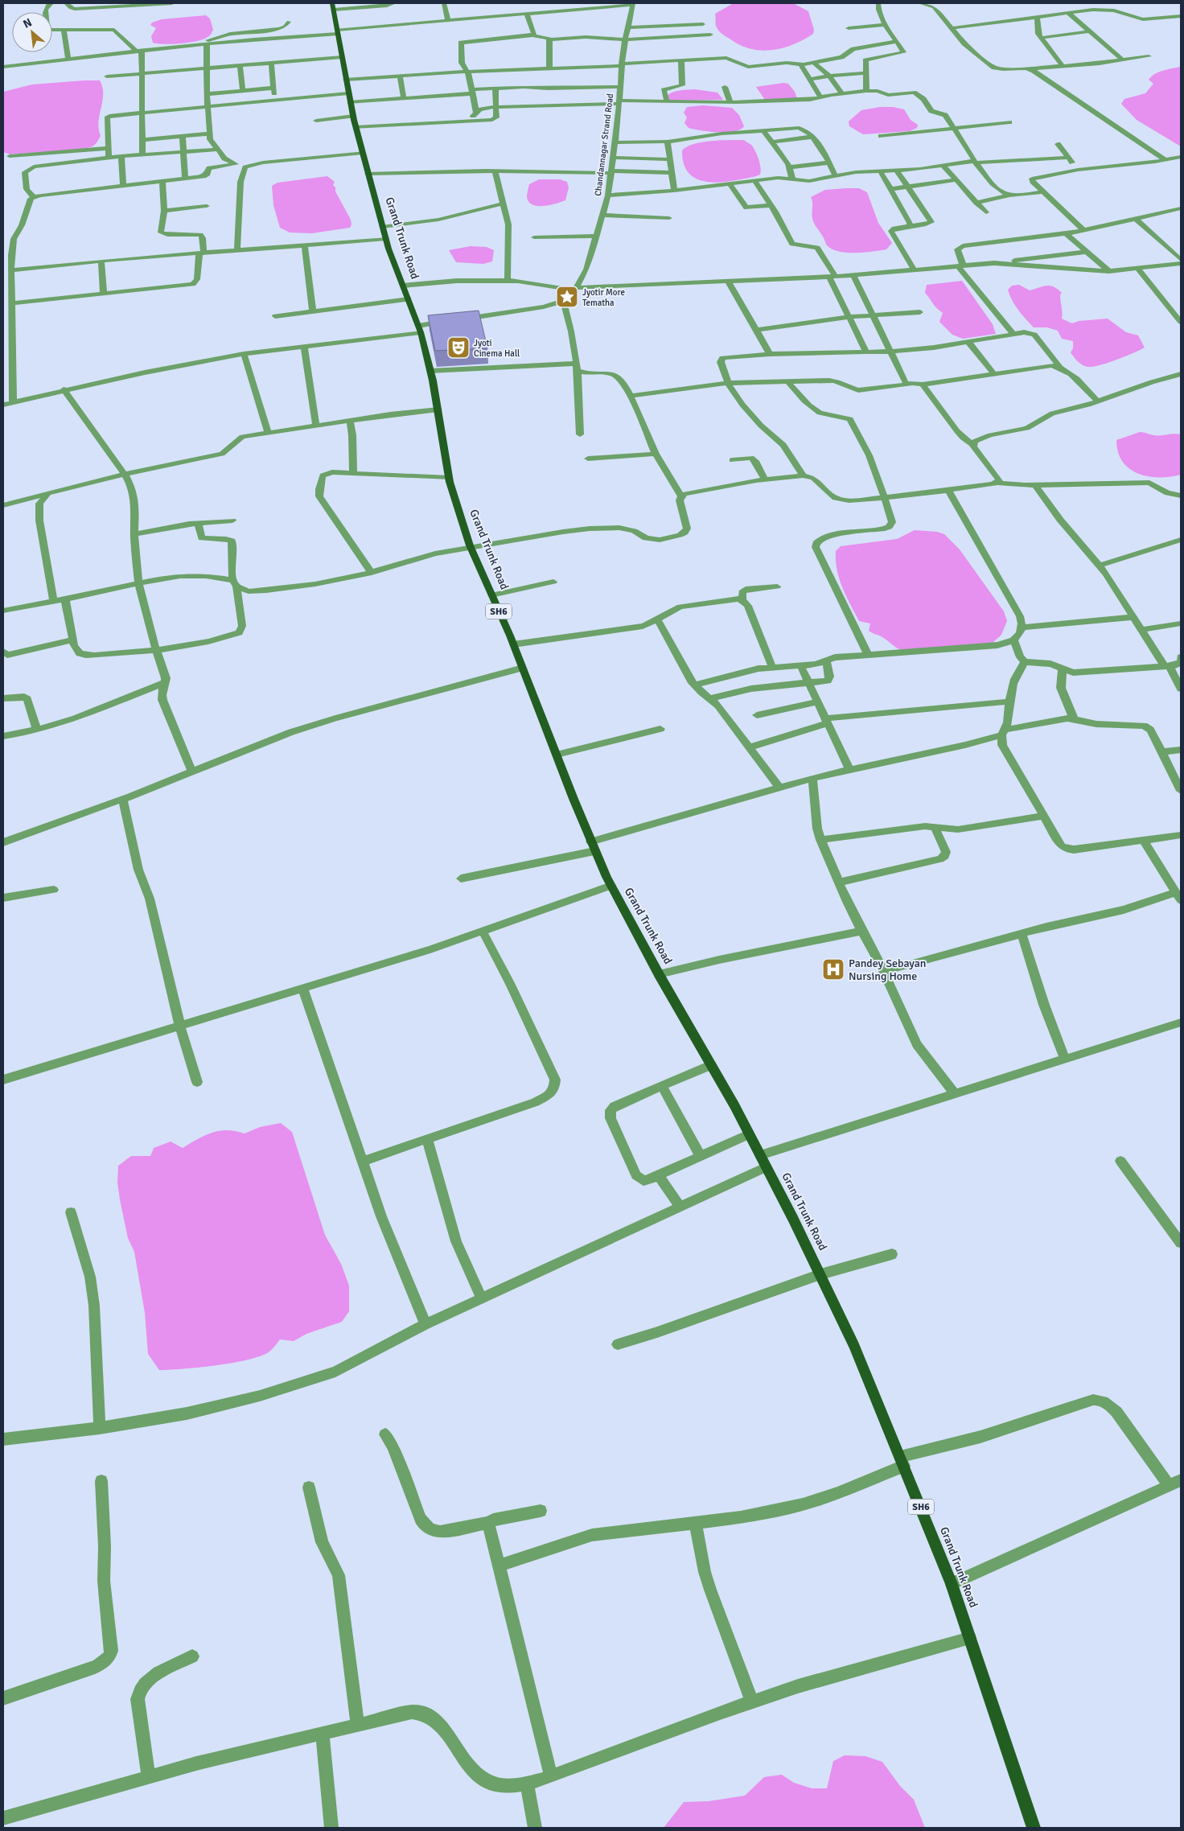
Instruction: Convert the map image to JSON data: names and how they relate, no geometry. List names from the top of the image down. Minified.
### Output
{"streets":{"main road":["Grand Trunk Road","SH6"],"street":["Chandannagar Strand Road"]},"places":{"place":["Jyotir More Tematha"],"theatre":["Jyoti Cinema Hall"],"hospital":["Pandey Sebayan Nursing Home"]},"north":"top left"}
